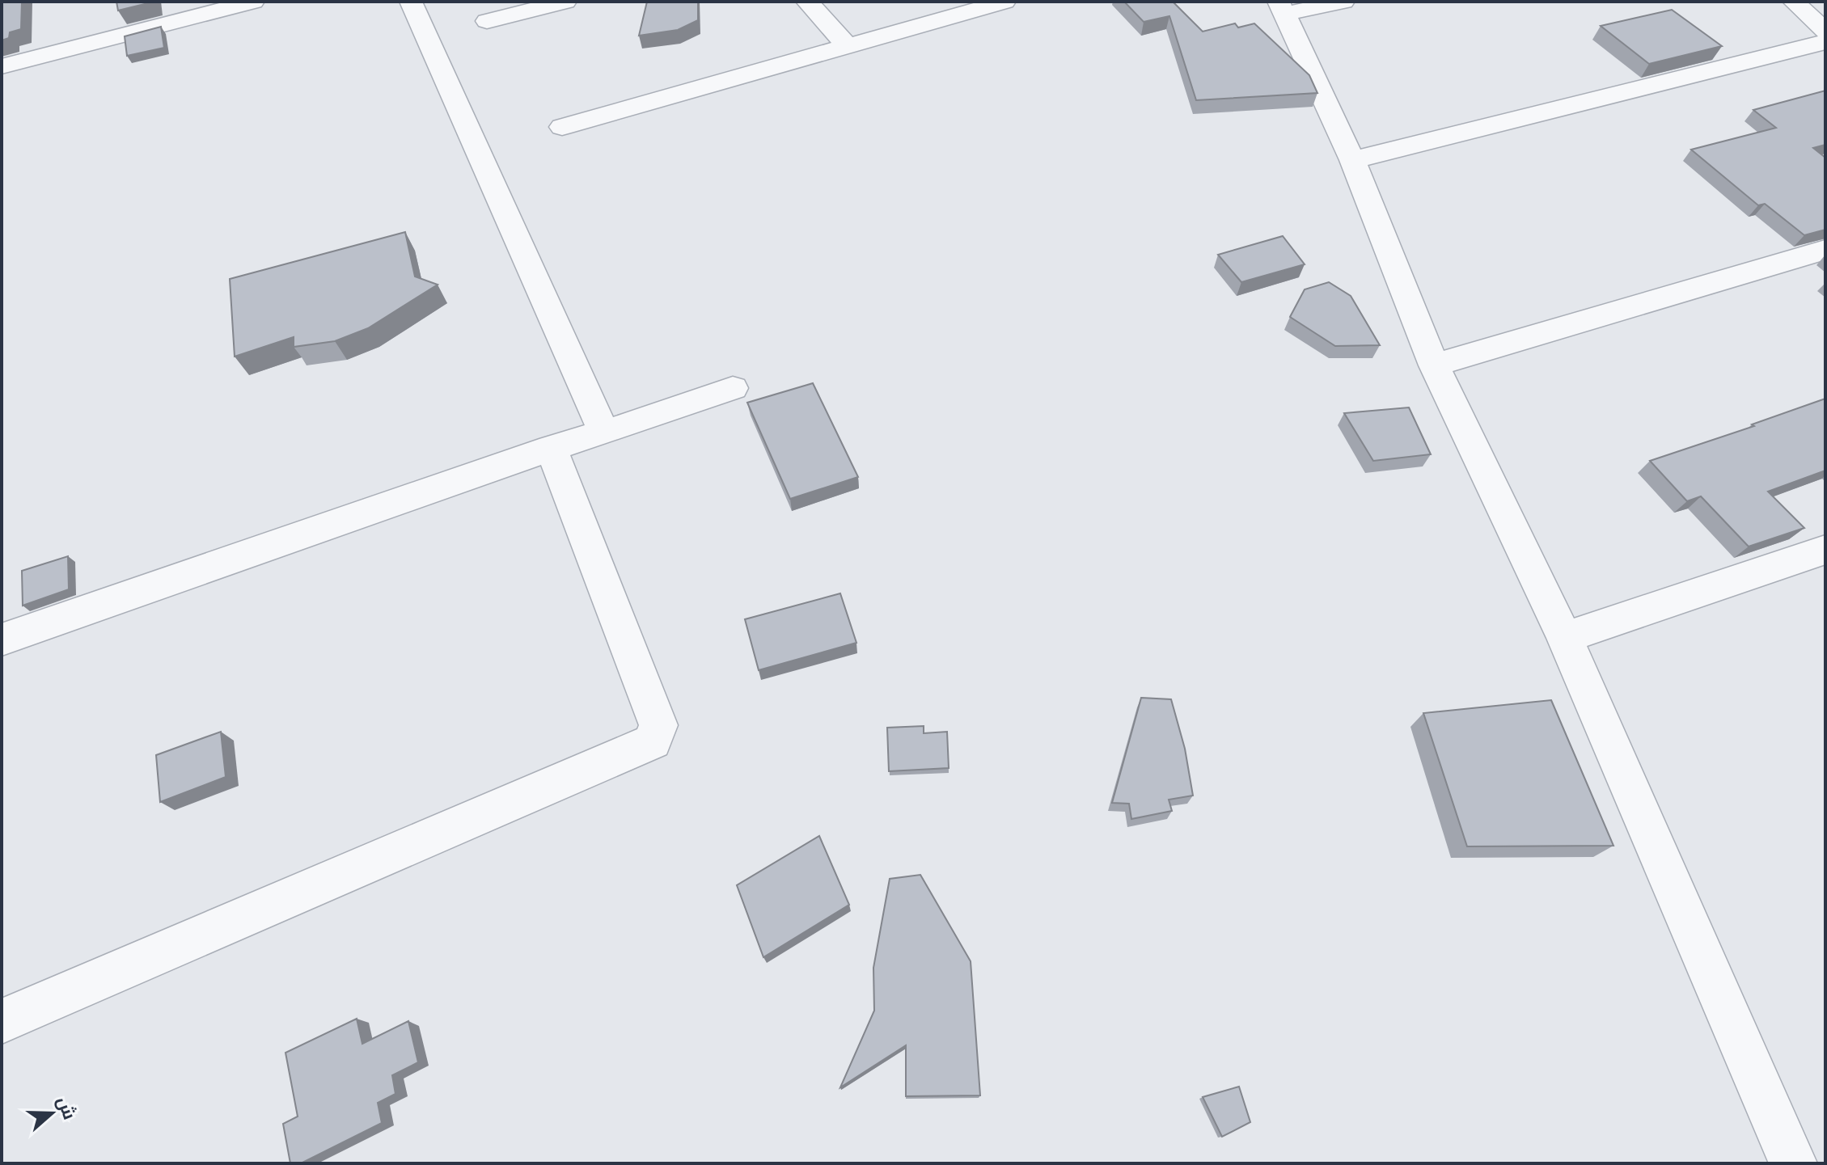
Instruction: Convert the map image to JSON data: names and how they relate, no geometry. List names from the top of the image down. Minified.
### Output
{"north":"right"}
